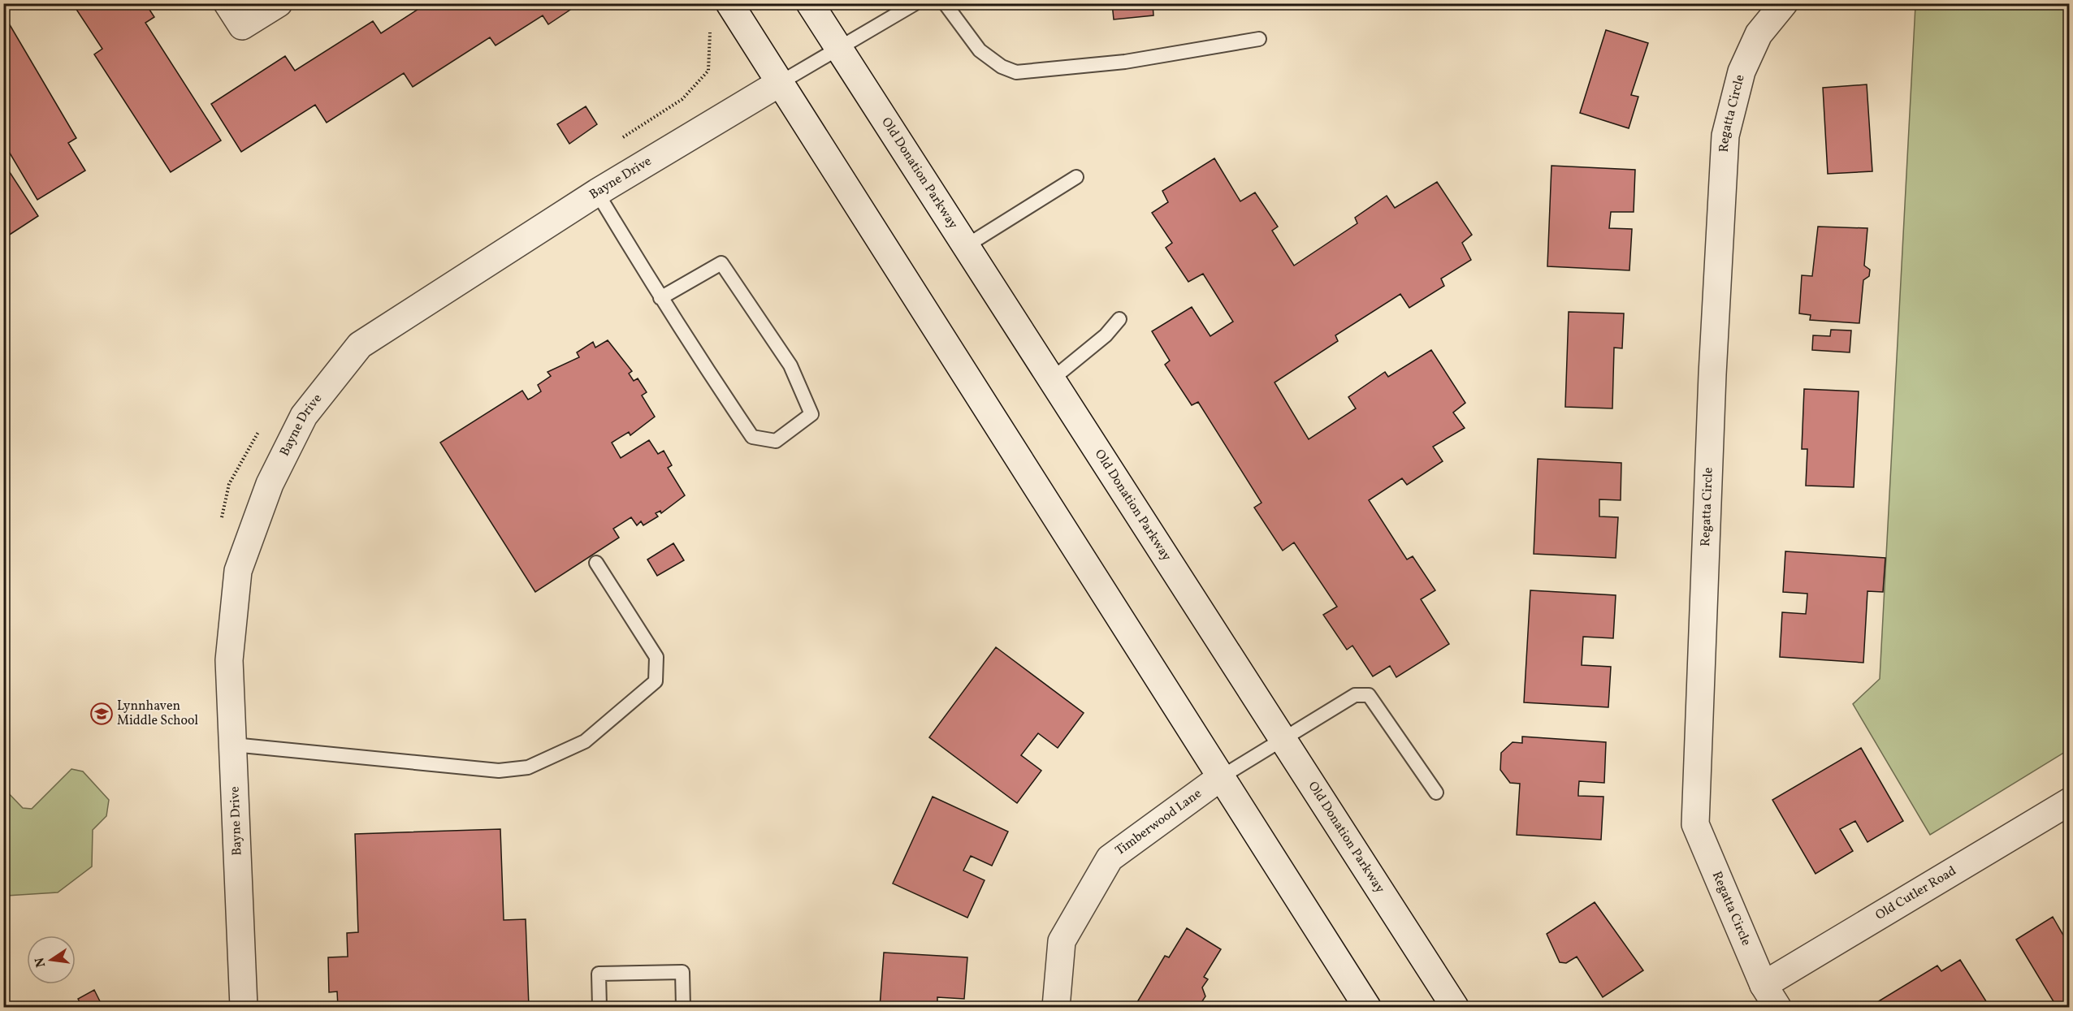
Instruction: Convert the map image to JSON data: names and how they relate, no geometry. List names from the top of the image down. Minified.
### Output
{"streets":{"street":["Regatta Circle","Old Donation Parkway","Bayne Drive","Timberwood Lane","Old Cutler Road"]},"crossings":[["Regatta Circle","Old Cutler Road"]],"places":{"school or university":["Lynnhaven Middle School"]},"north":"left"}
